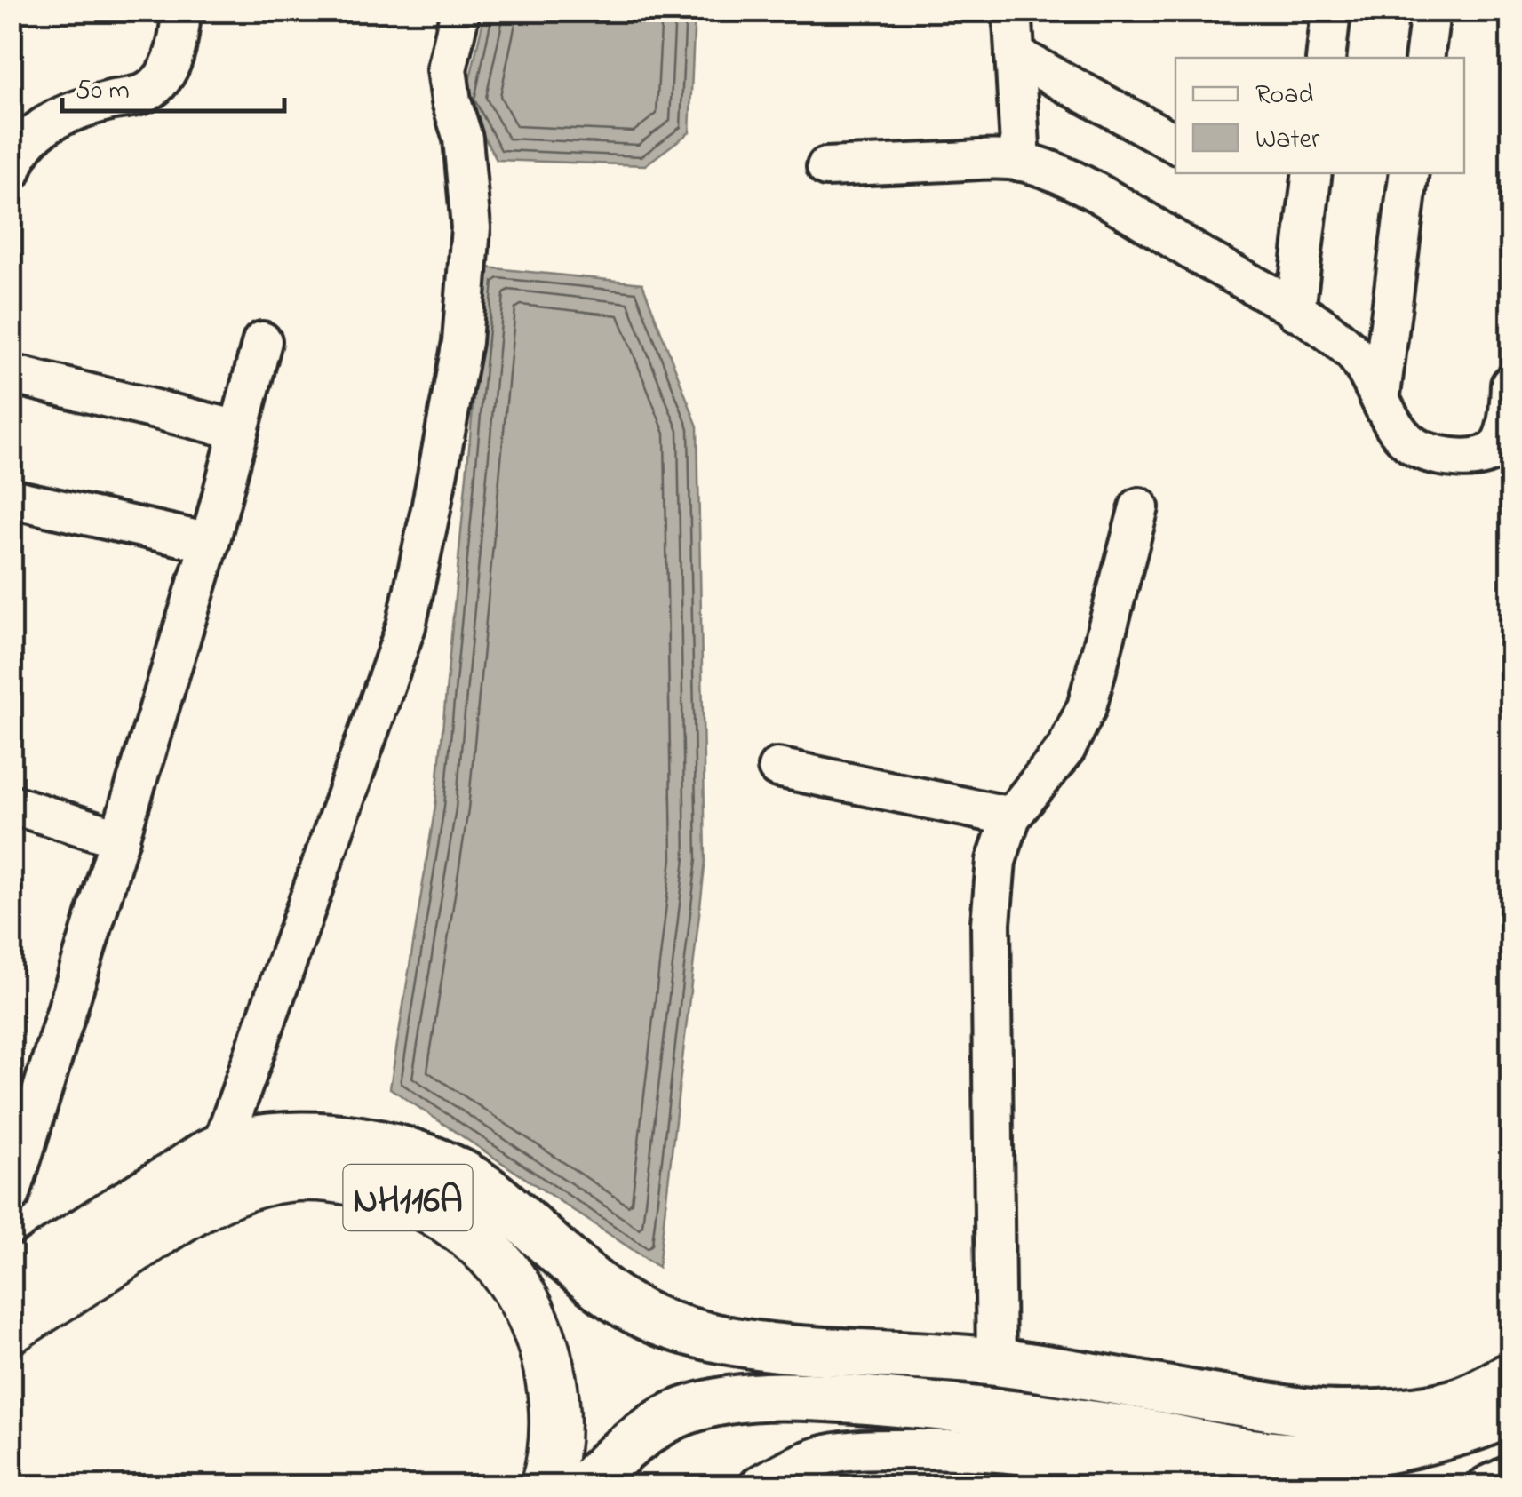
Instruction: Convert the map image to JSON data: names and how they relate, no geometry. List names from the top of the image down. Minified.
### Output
{"streets":{"highway":["NH116A"]},"legend":["Road","Water"],"scale_bar":"50 m"}
